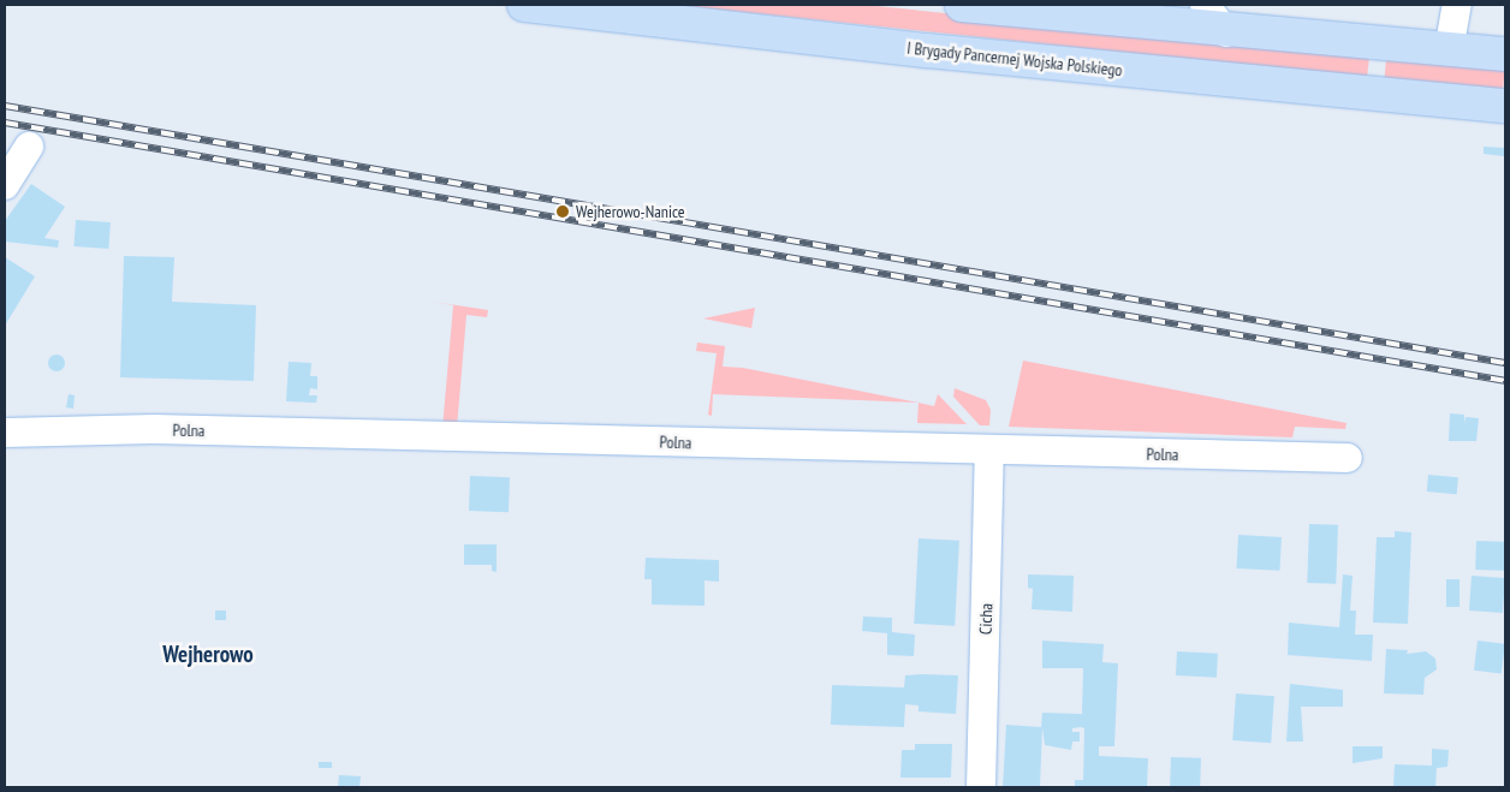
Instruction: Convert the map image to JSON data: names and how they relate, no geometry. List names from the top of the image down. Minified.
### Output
{"streets":{"main road":["I Brygady Pancernej Wojska Polskiego"],"street":["Polna","Cicha"]},"crossings":[["Polna","Cicha"]],"districts":["Wejherowo"],"places":["Wejherowo-Nanice"]}
